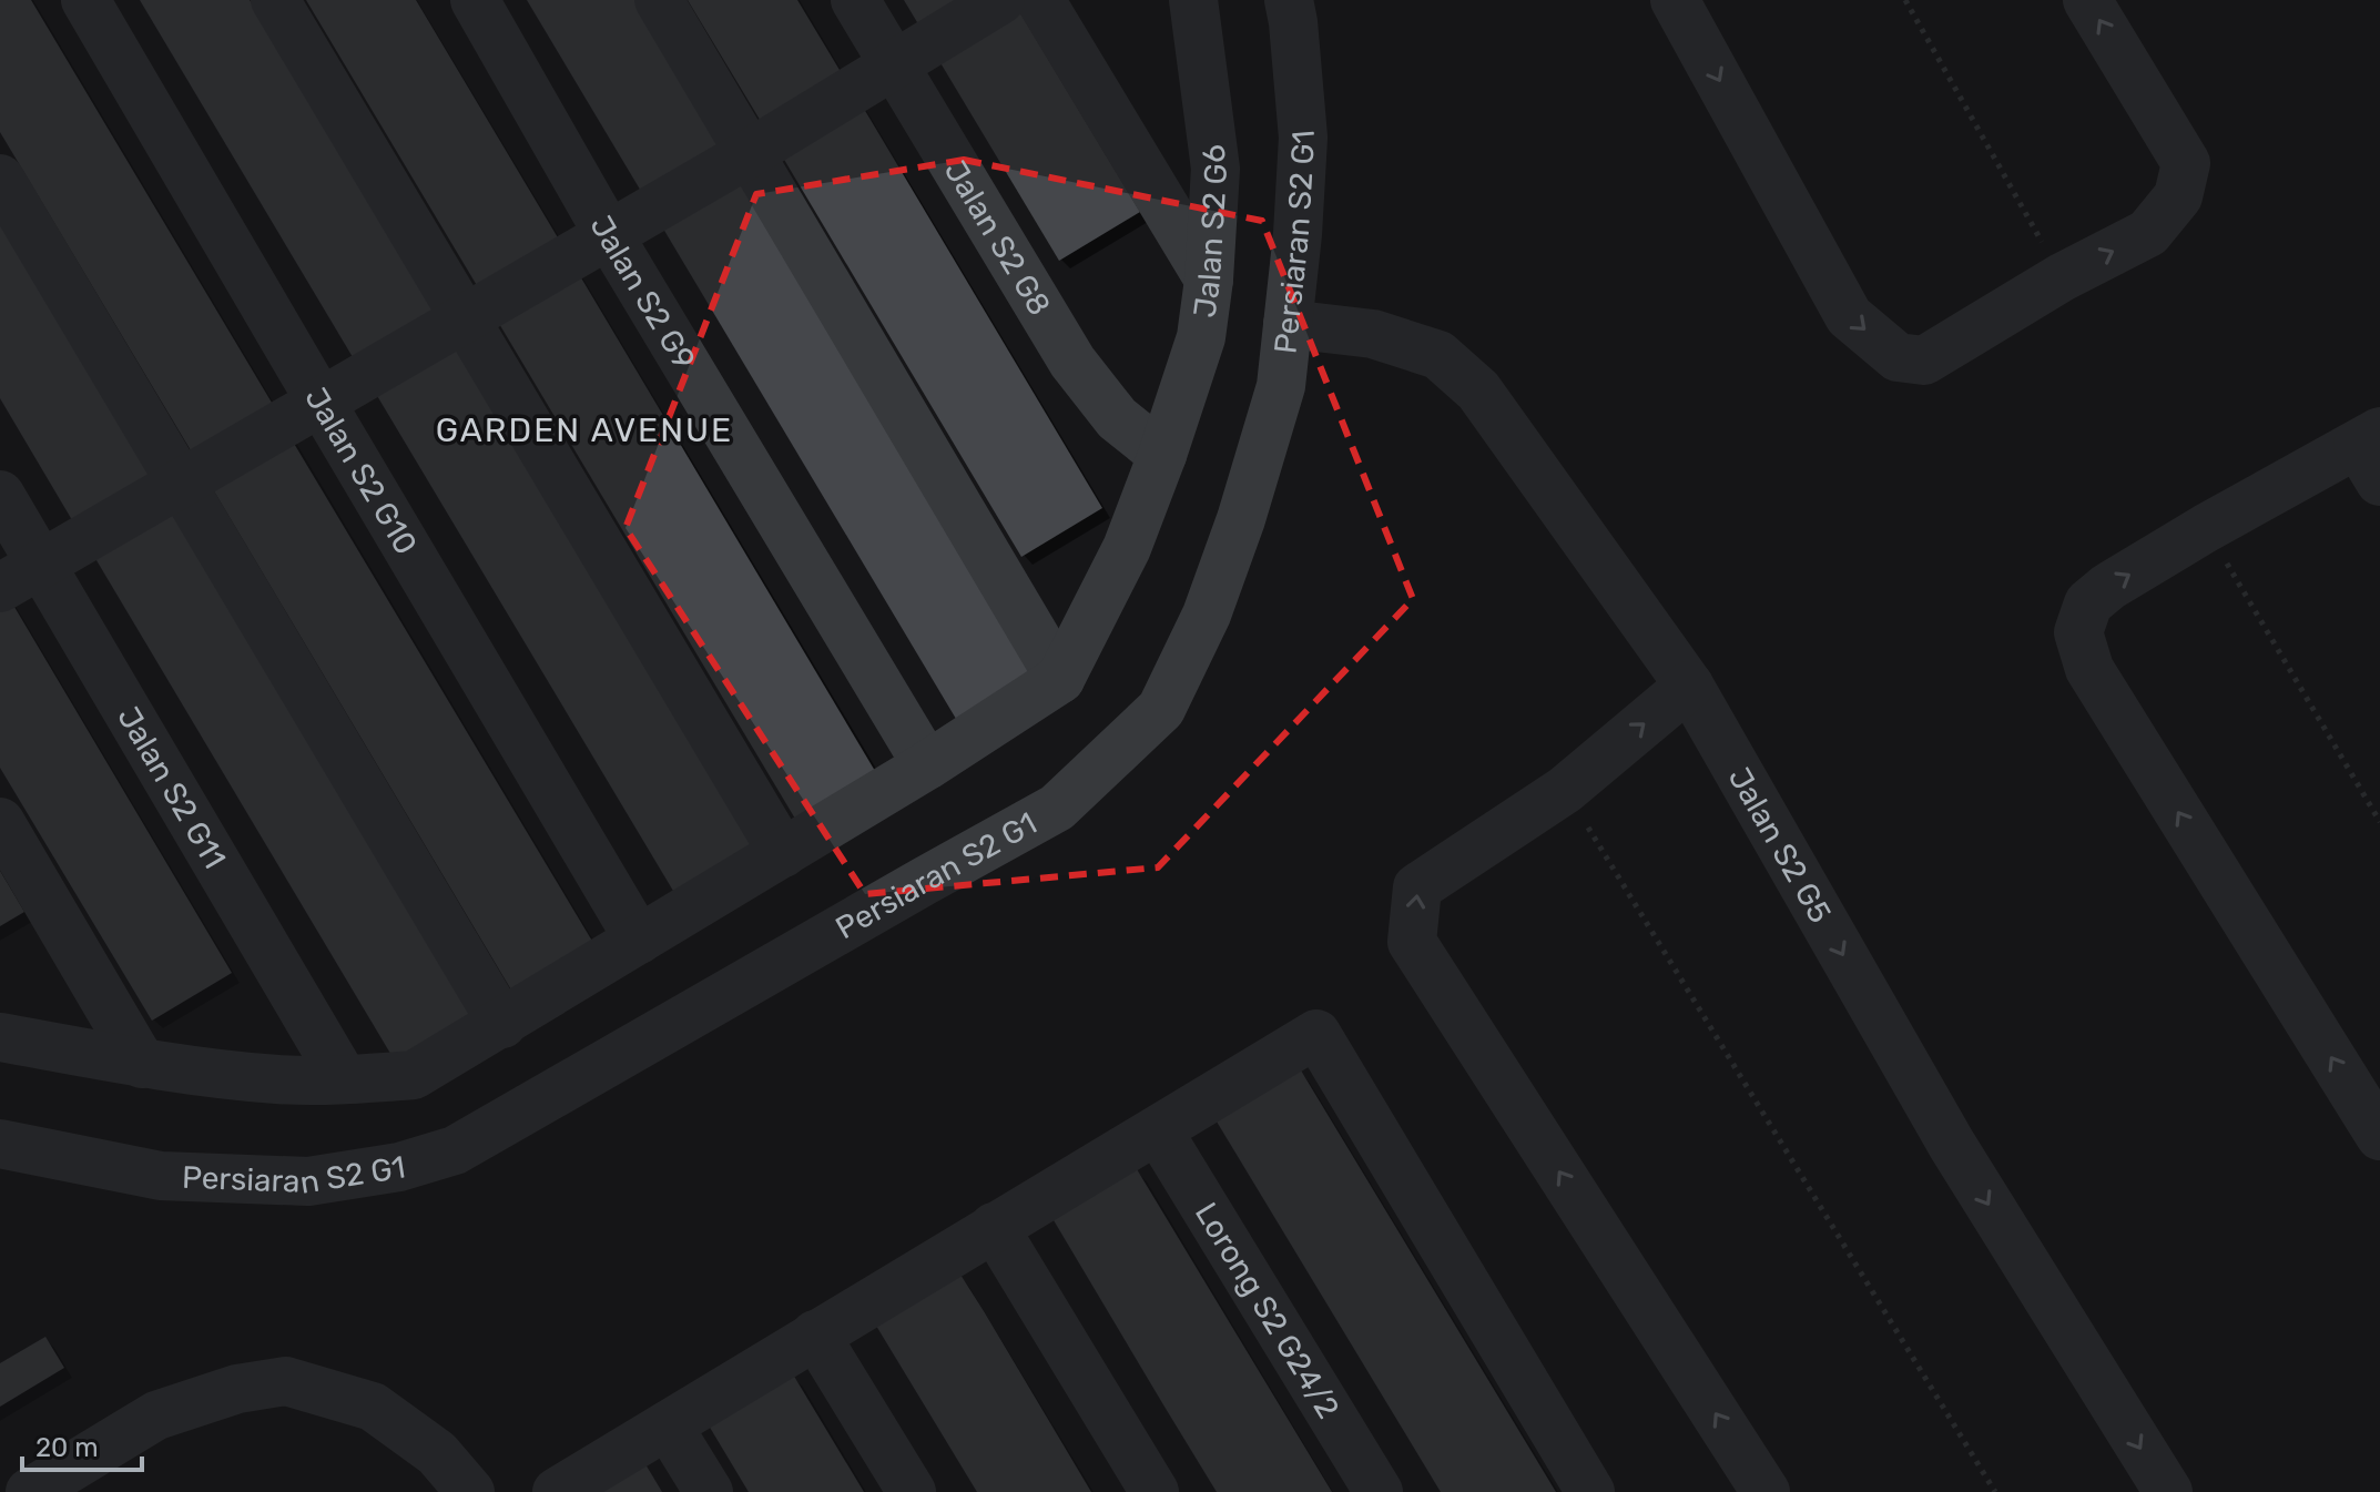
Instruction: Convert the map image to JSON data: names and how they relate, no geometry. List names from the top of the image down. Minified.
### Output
{"streets":{"street":["Jalan S2 G6","Jalan S2 G8","Persiaran S2 G1","Jalan S2 G9","Jalan S2 G10","Jalan S2 G11","Jalan S2 G5","Lorong S2 G24/2"]},"crossings":[["Jalan S2 G6","Jalan S2 G8"],["Persiaran S2 G1","Jalan S2 G5"]],"one_way":["Jalan S2 G5"],"districts":["GARDEN AVENUE"],"scale_bar":"20 m"}
